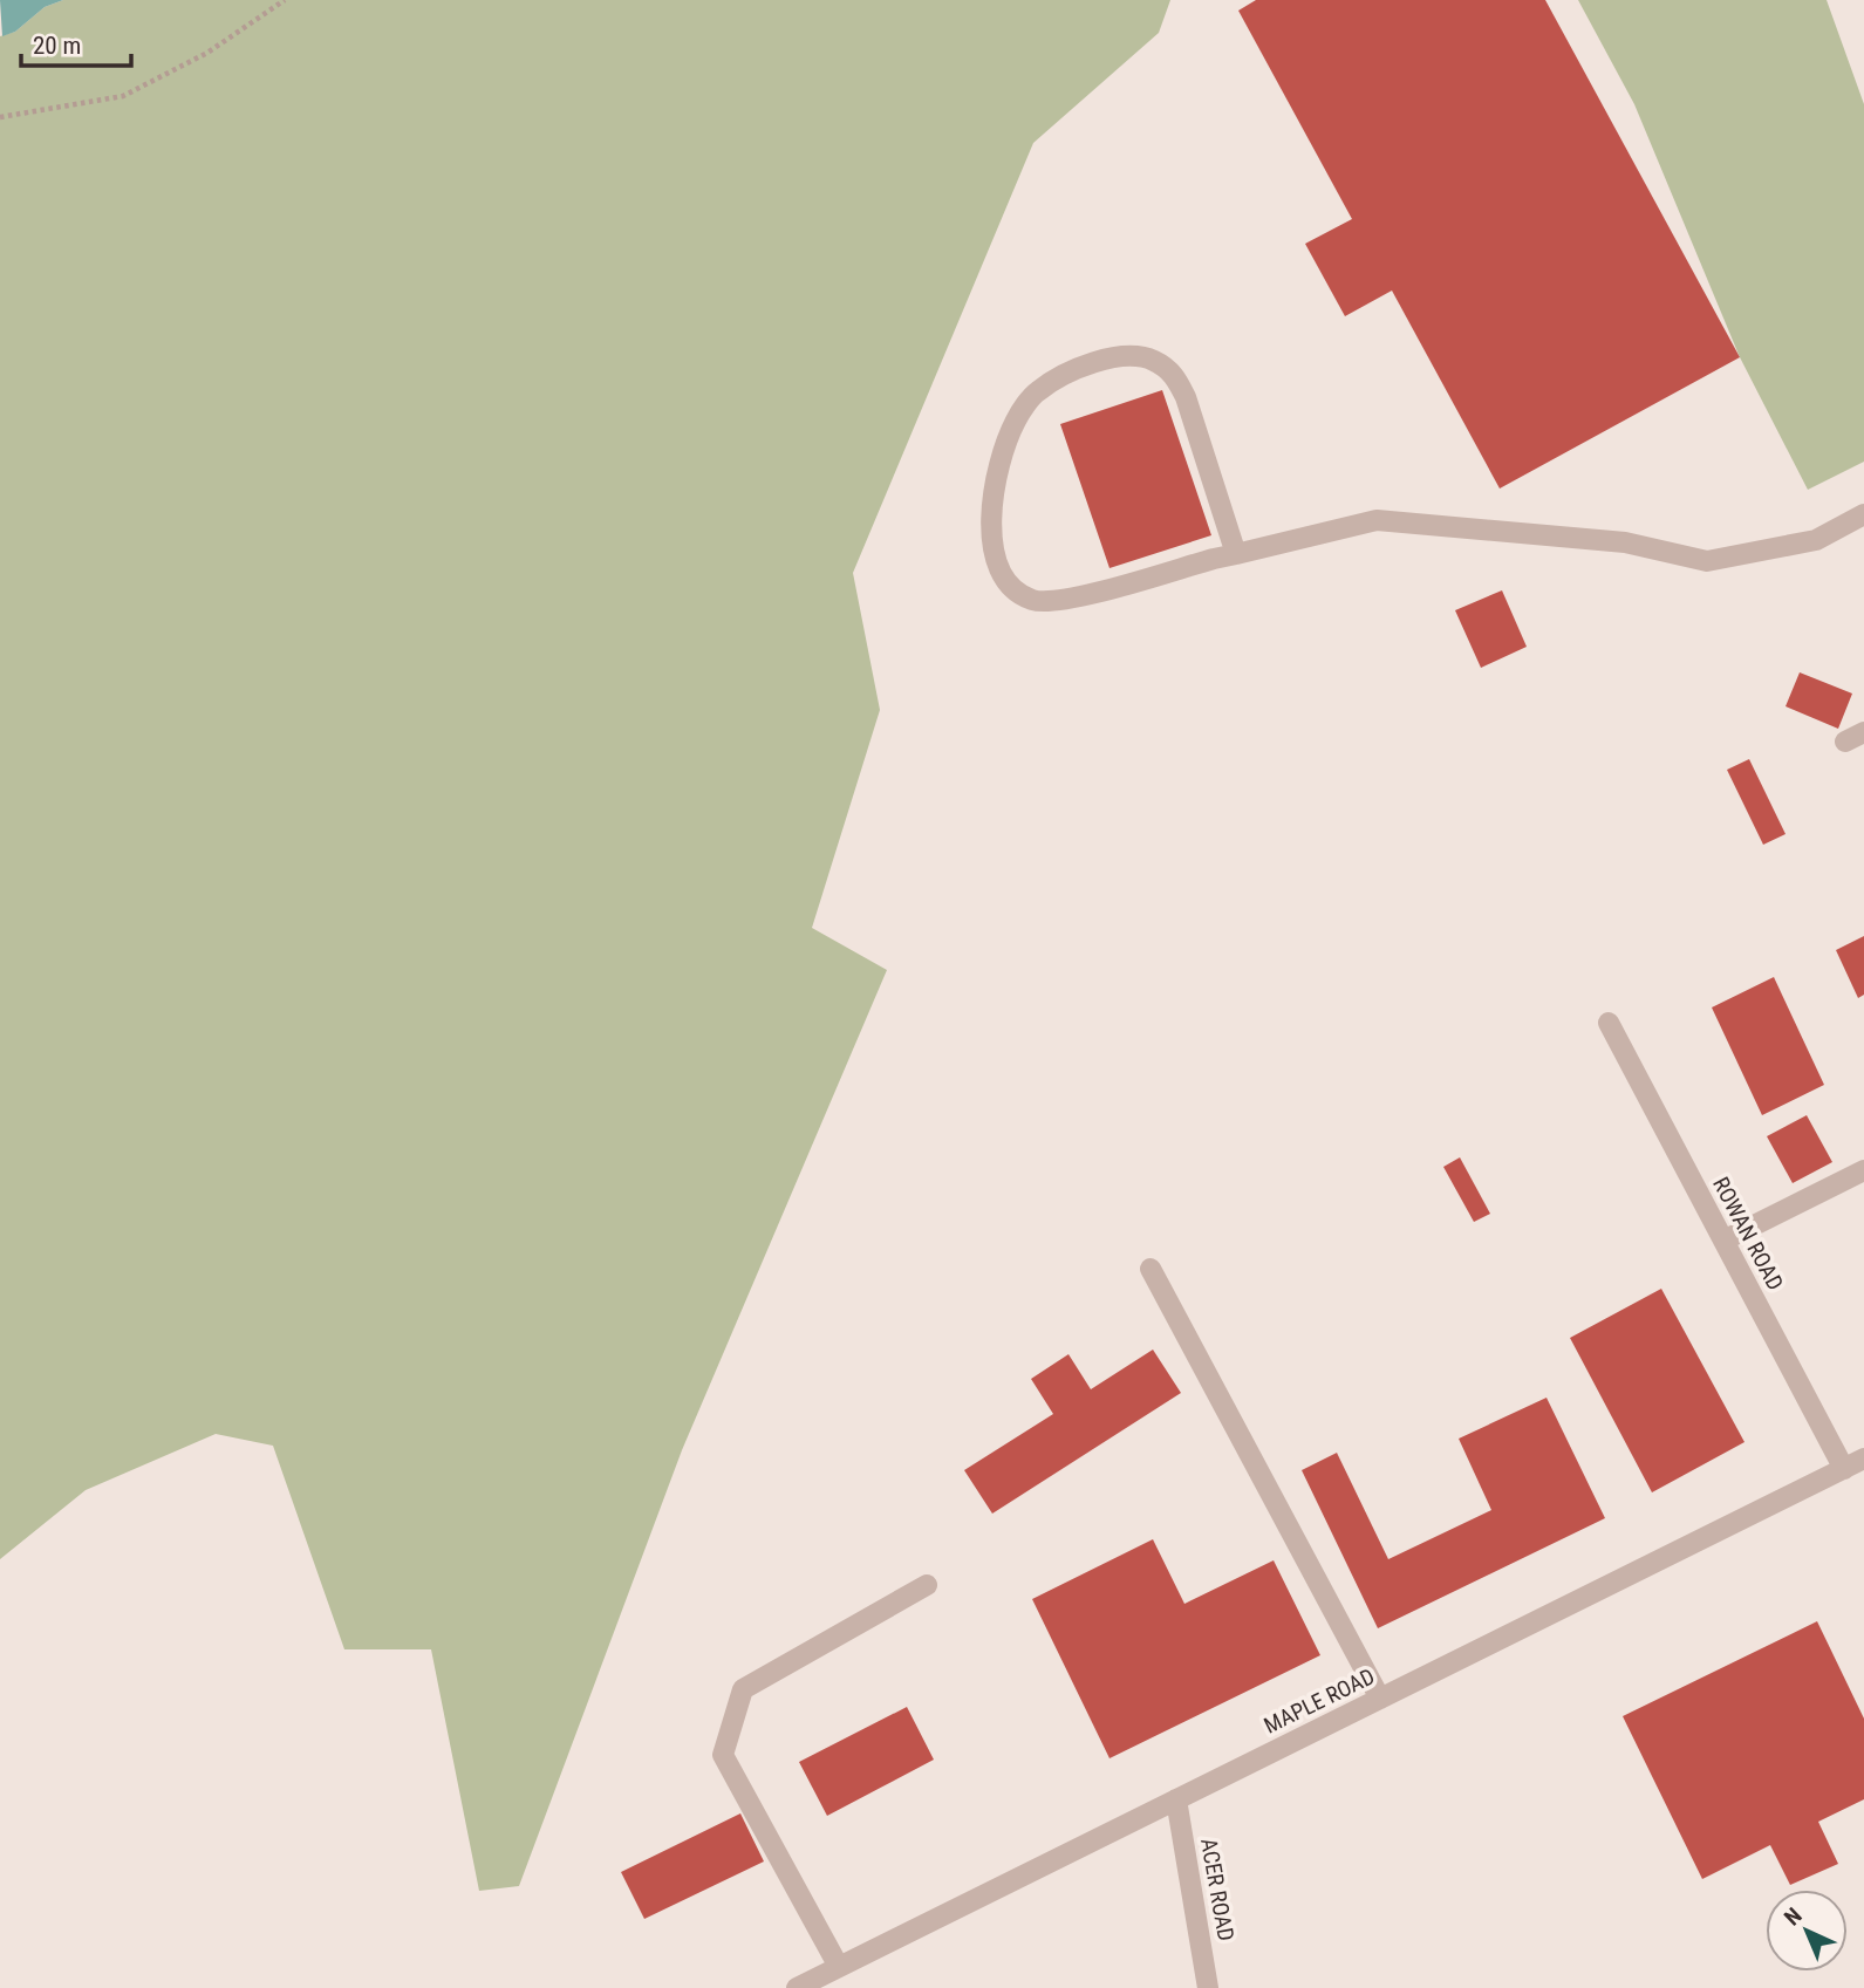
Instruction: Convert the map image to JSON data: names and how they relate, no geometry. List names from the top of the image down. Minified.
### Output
{"streets":{"street":["ROWAN ROAD","MAPLE ROAD","ACER ROAD"]},"crossings":[["ROWAN ROAD","MAPLE ROAD"],["MAPLE ROAD","ACER ROAD"]],"scale_bar":"20 m","north":"top left"}
